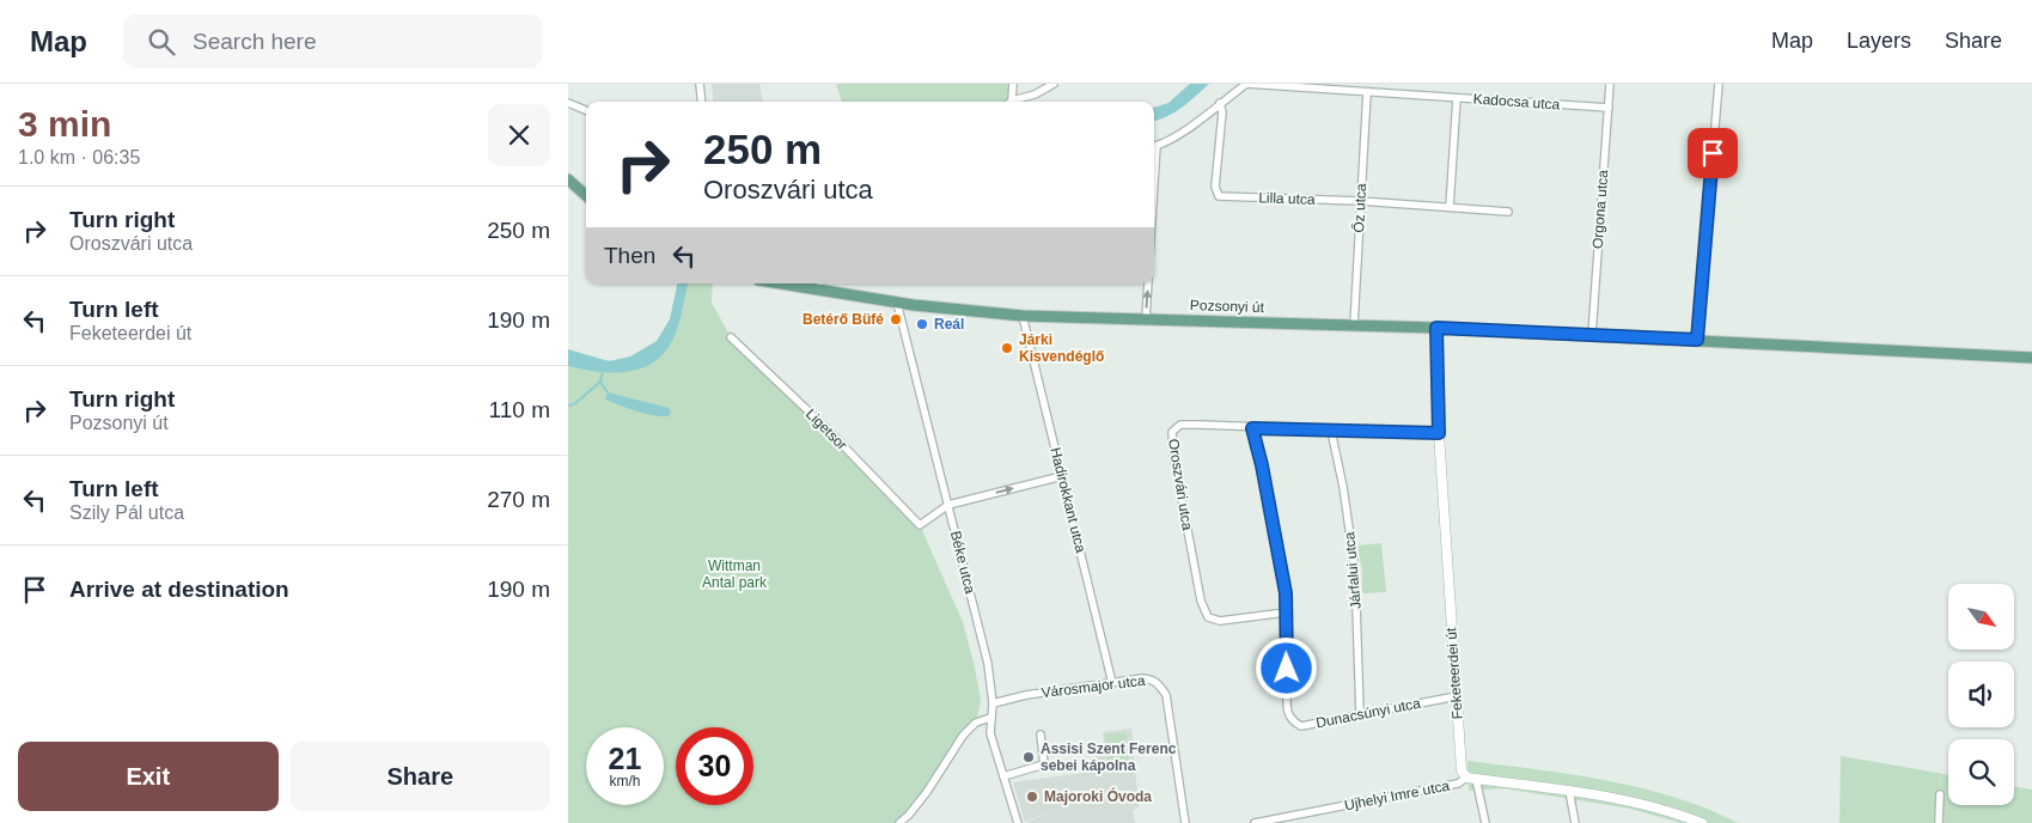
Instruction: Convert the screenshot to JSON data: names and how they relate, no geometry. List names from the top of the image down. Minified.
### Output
{"streets":{"main road":["Pozsonyi út","Feketeerdei út"],"street":["Kadocsa utca","Lilla utca","Őz utca","Orgona utca","Ligetsor","Oroszvári utca","Hadirokkant utca","Béke utca","Járfalui utca","Városmajor utca","Dunacsúnyi utca","Ujhelyi Imre utca"]},"crossings":[["Kadocsa utca","Őz utca"],["Kadocsa utca","Orgona utca"],["Lilla utca","Őz utca"],["Őz utca","Pozsonyi út"],["Orgona utca","Pozsonyi út"],["Pozsonyi út","Hadirokkant utca"],["Pozsonyi út","Béke utca"],["Pozsonyi út","Feketeerdei út"],["Ligetsor","Béke utca"],["Oroszvári utca","Járfalui utca"],["Oroszvári utca","Feketeerdei út"],["Oroszvári utca","Dunacsúnyi utca"],["Hadirokkant utca","Városmajor utca"],["Béke utca","Városmajor utca"],["Járfalui utca","Dunacsúnyi utca"],["Feketeerdei út","Dunacsúnyi utca"],["Feketeerdei út","Ujhelyi Imre utca"]],"parks":["Wittman Antal park"],"places":["Betérő Büfé","Reál","Járki Kisvendéglő","Assisi Szent Ferenc sebei kápolna","Majoroki Óvoda"],"north":"bottom right","page":{"header":"Map","search":"Search here","nav":["Map","Layers","Share"],"heading":["3 min","1.0 km · 06:35"],"turn":["250 m","Oroszvári utca"],"list":[{"name":"Turn right","note":"Oroszvári utca","value":"250 m"},{"name":"Turn left","note":"Feketeerdei út","value":"190 m"},{"name":"Turn right","note":"Pozsonyi út","value":"110 m"},{"name":"Turn left","note":"Szily Pál utca","value":"270 m"},{"name":"Arrive at destination","value":"190 m"}],"then":"Then","speed":"21 km/h","limit":"30","buttons":["Exit","Share"]}}
